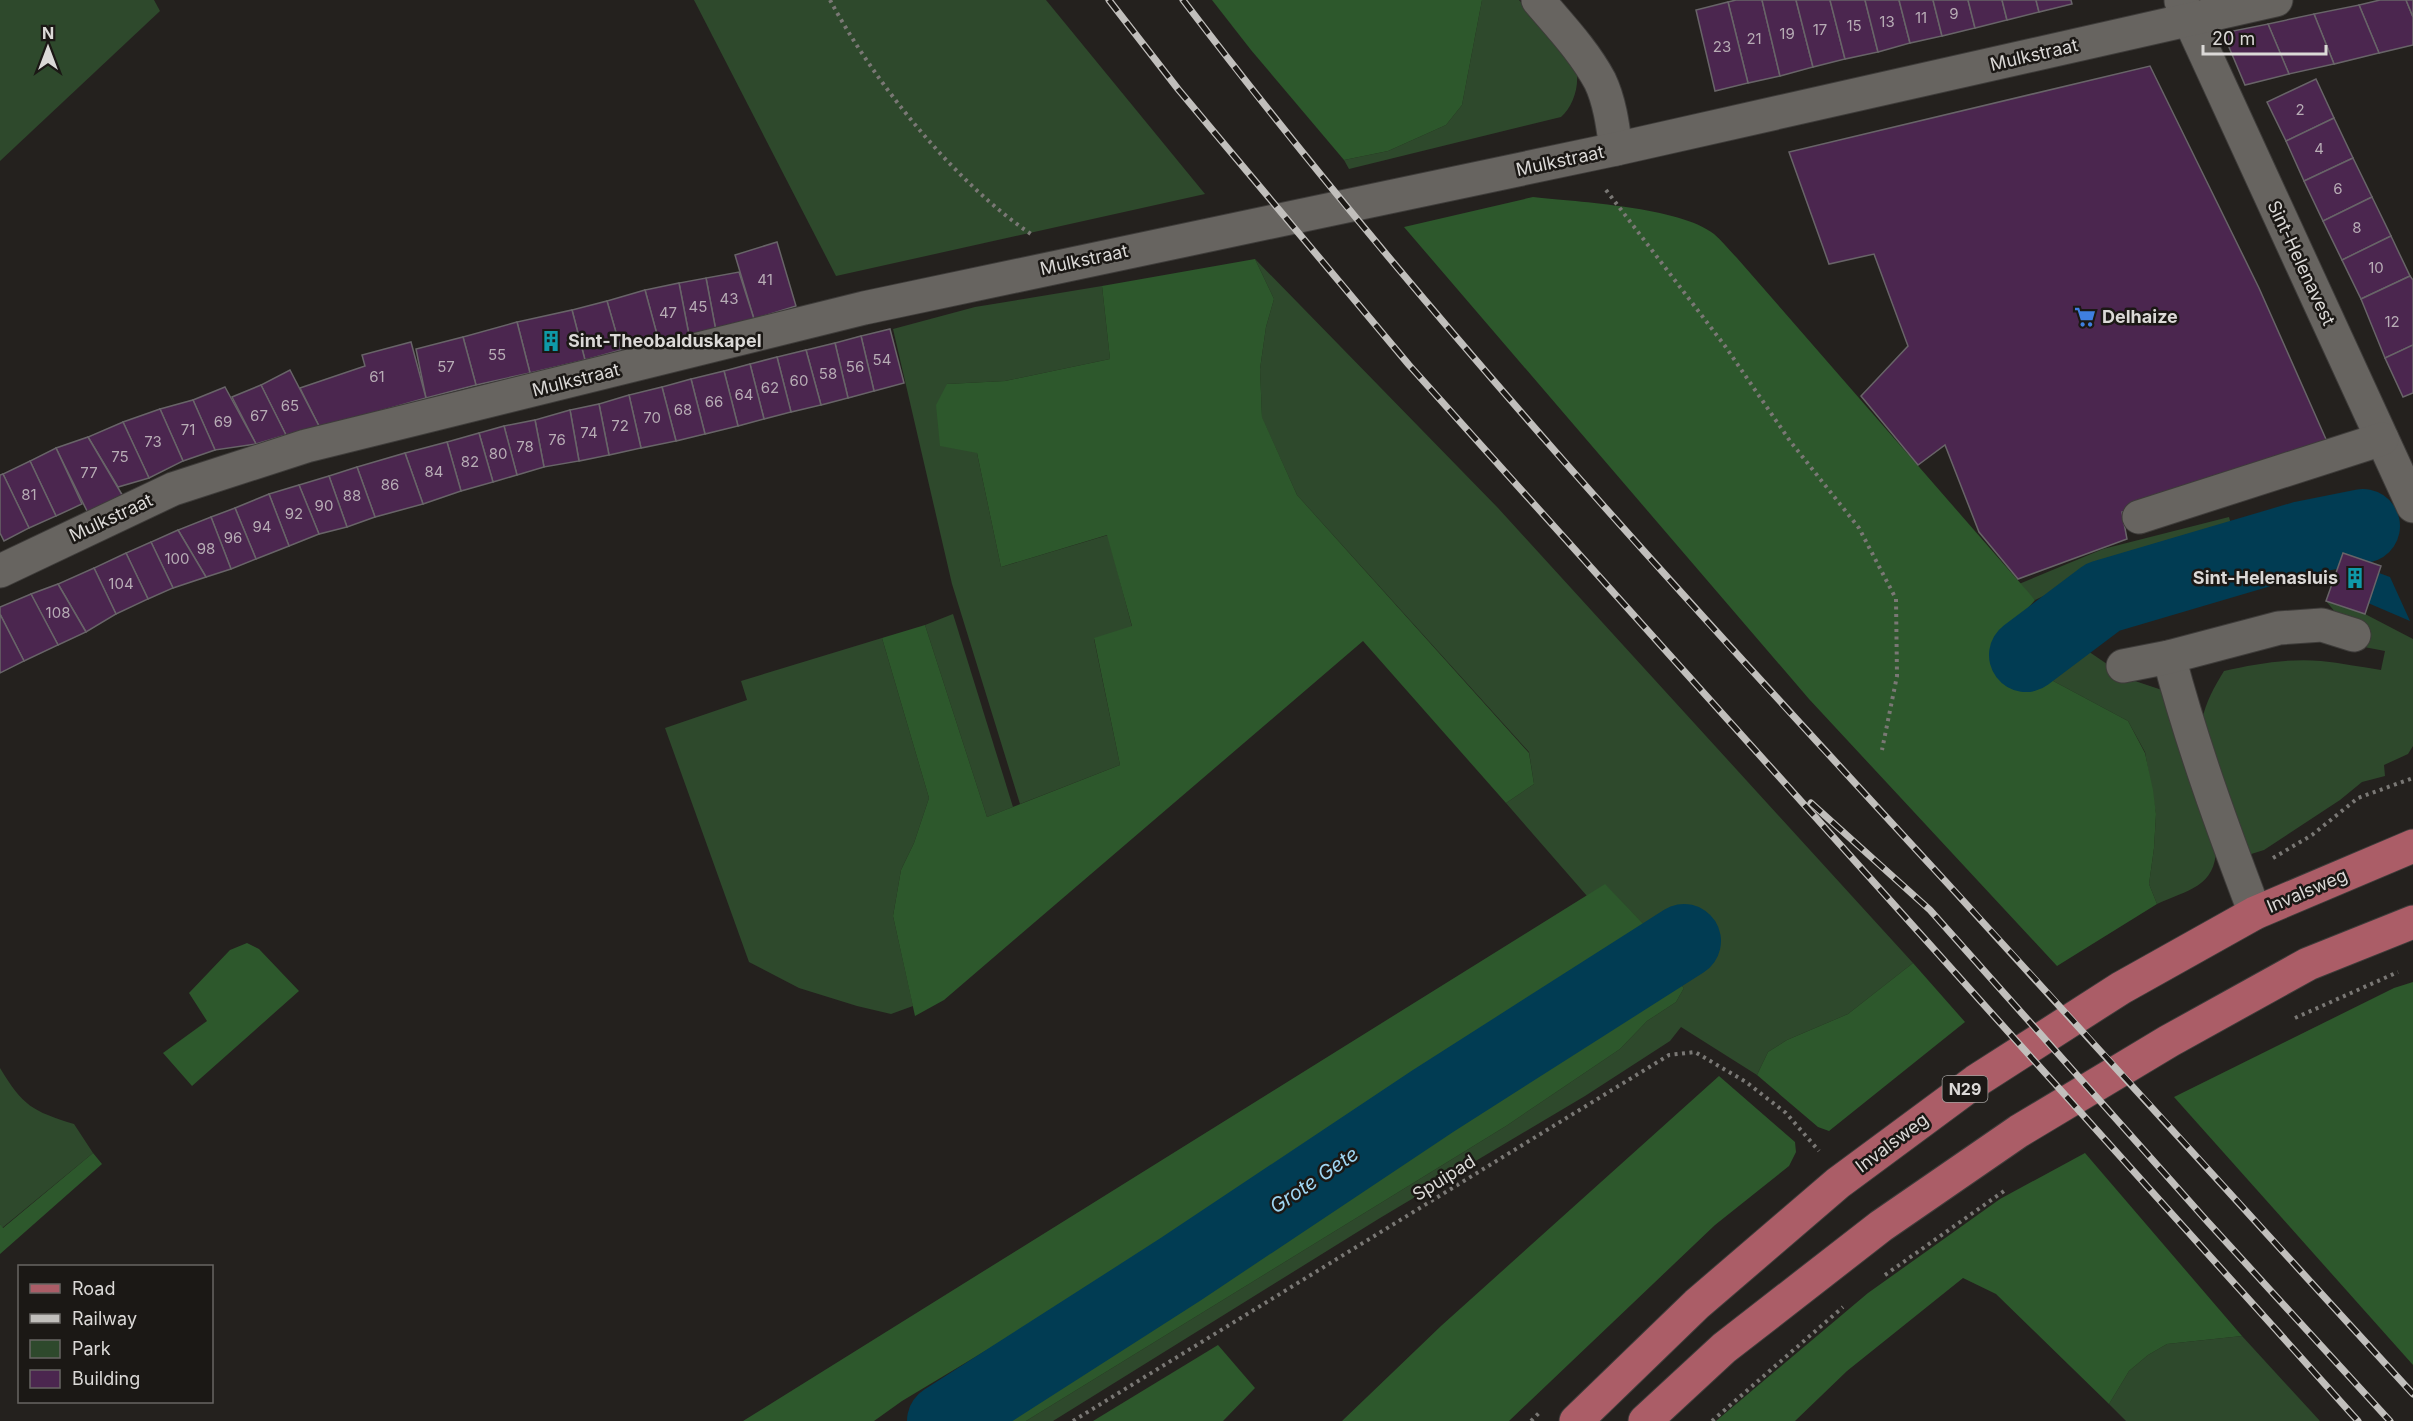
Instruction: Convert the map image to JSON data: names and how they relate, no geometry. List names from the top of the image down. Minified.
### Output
{"streets":{"main road":["Invalsweg","N29"],"street":["Mulkstraat","Sint-Helenavest"],"path":["Spuipad"]},"crossings":[["Mulkstraat","Sint-Helenavest"]],"water":["Grote Gete"],"places":{"supermarket":["Delhaize"],"building":["Sint-Theobalduskapel","Sint-Helenasluis"]},"house_numbers":["9","11","13","15","17","19","21","23","2","4","6","8","10","41","43","45","47","12","55","54","57","56","58","61","60","62","64","66","65","68","67","70","69","72","71","74","76","73","78","80","75","82","84","77","86","81","88","90","92","94","96","98","100","104","108"],"legend":["Road","Railway","Park","Building"],"scale_bar":"20 m","north":"top"}
